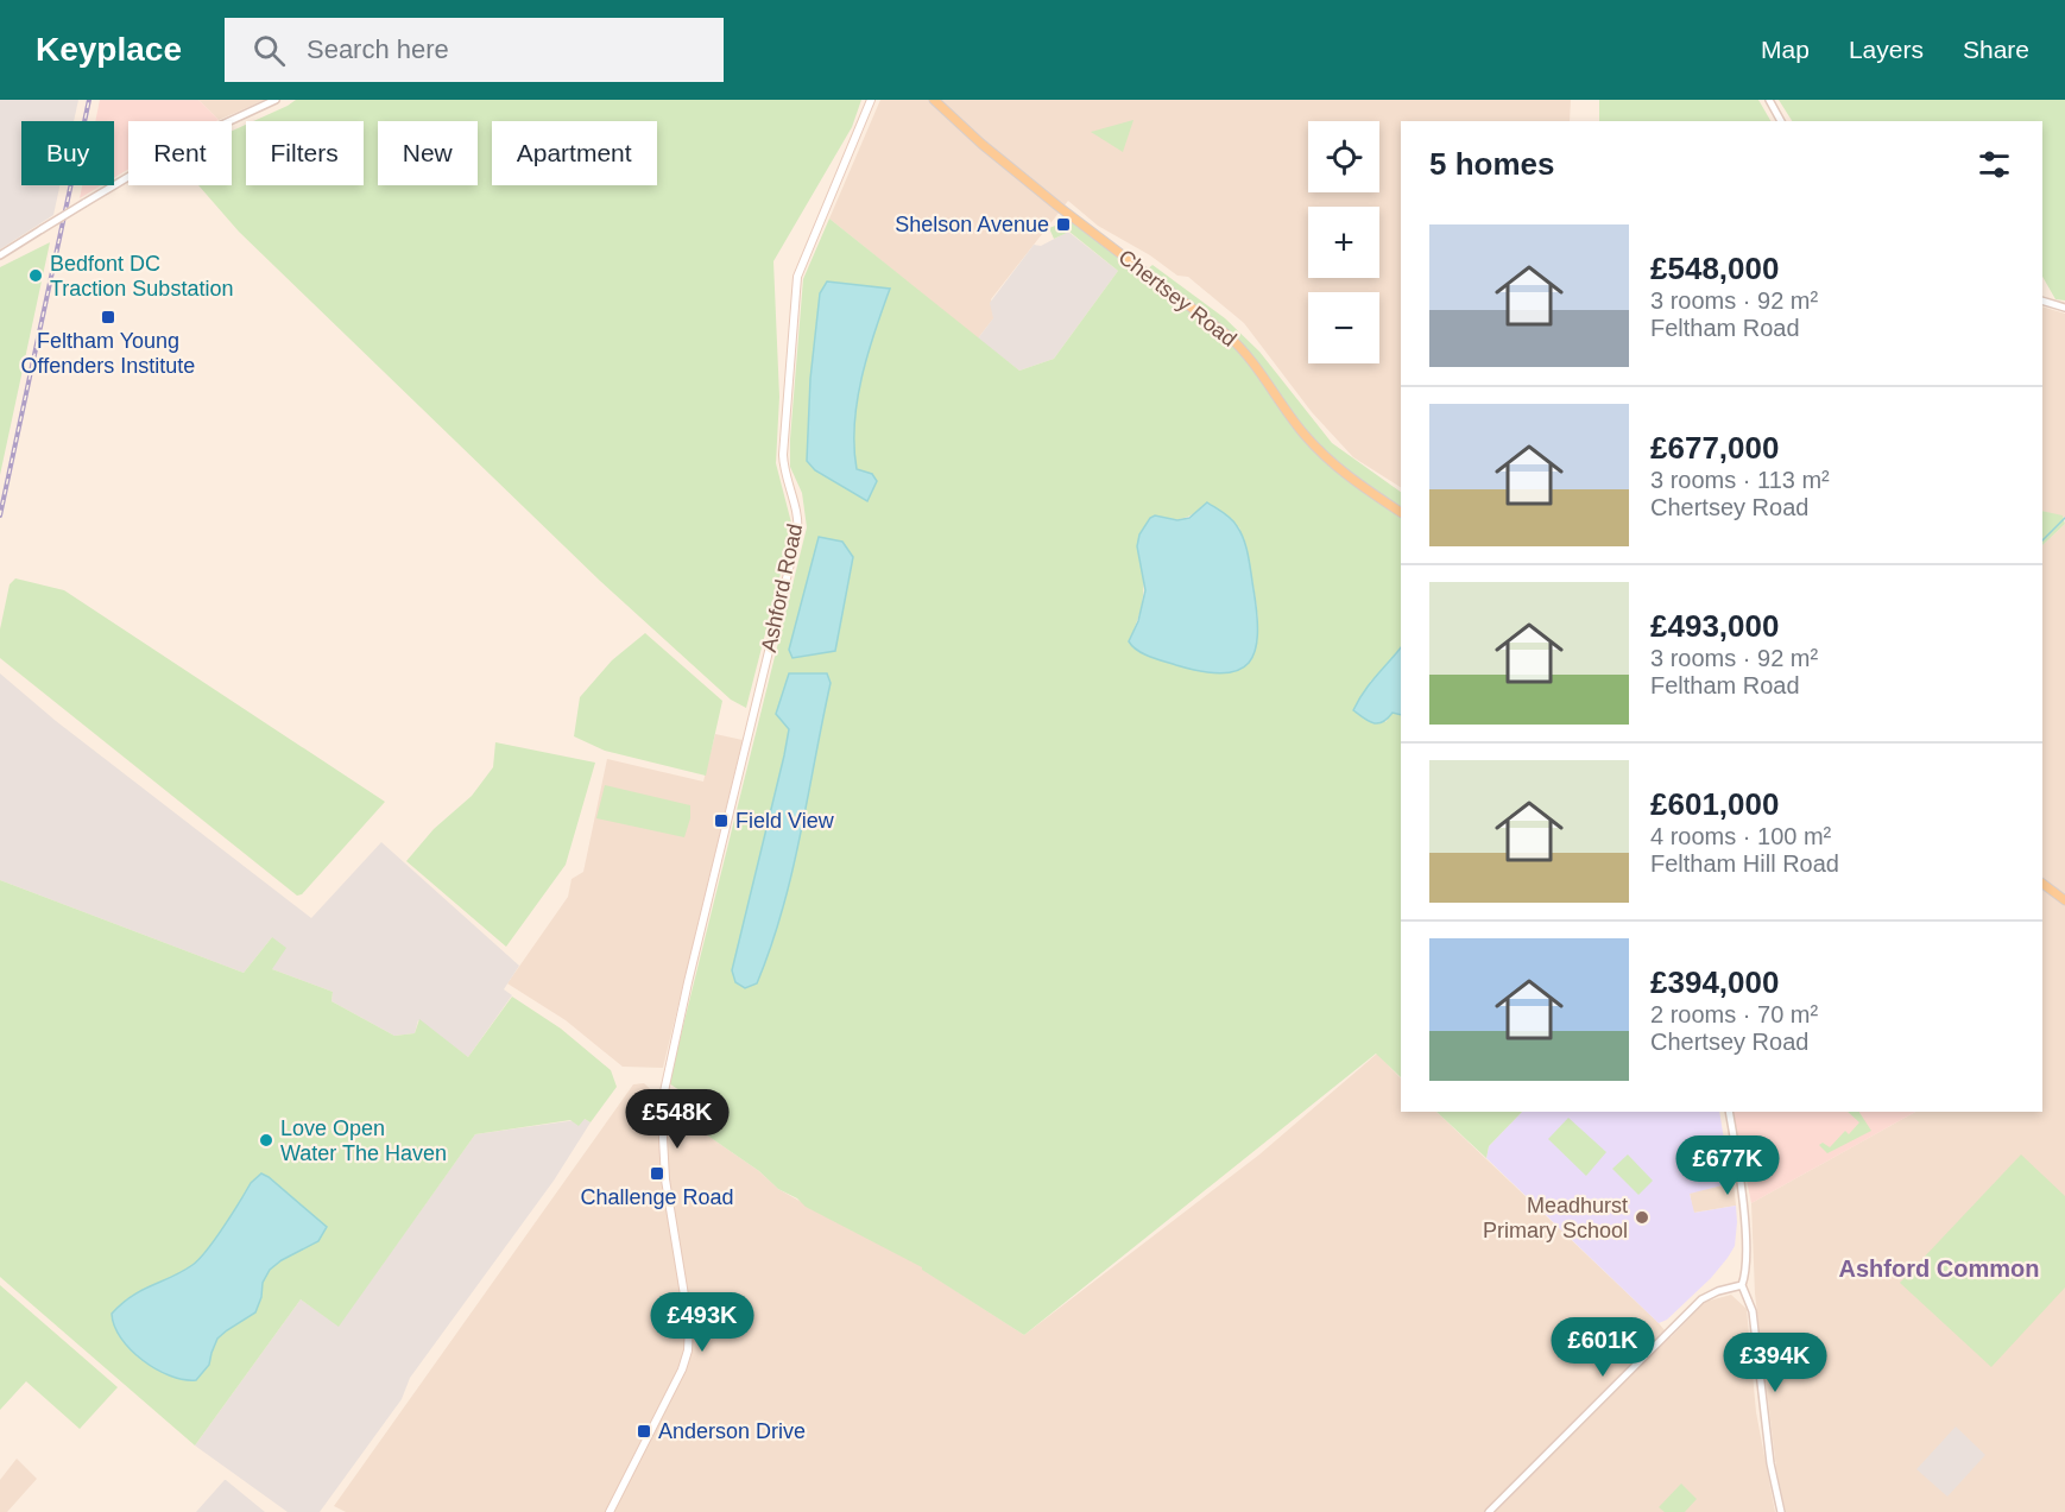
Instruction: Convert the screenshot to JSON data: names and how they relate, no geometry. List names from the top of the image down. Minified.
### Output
{"streets":{"main road":["Chertsey Road","Ashford Road"]},"districts":["Ashford Common"],"places":{"transit":["Shelson Avenue","Feltham Young Offenders Institute","Field View","Challenge Road","Anderson Drive"],"other":["Bedfont DC Traction Substation","Love Open Water The Haven","Meadhurst Primary School"]},"page":{"header":"Keyplace","search":"Search here","nav":["Map","Layers","Share"],"map_buttons":["+","−"],"chip":["Buy","Rent","Filters","New","Apartment"],"heading":"5 homes","list":[{"name":"£548,000","note":"3 rooms · 92 m² · Feltham Road"},{"name":"£677,000","note":"3 rooms · 113 m² · Chertsey Road"},{"name":"£493,000","note":"3 rooms · 92 m² · Feltham Road"},{"name":"£601,000","note":"4 rooms · 100 m² · Feltham Hill Road"},{"name":"£394,000","note":"2 rooms · 70 m² · Chertsey Road"}],"price":["£548K","£677K","£493K","£601K","£394K"]}}
